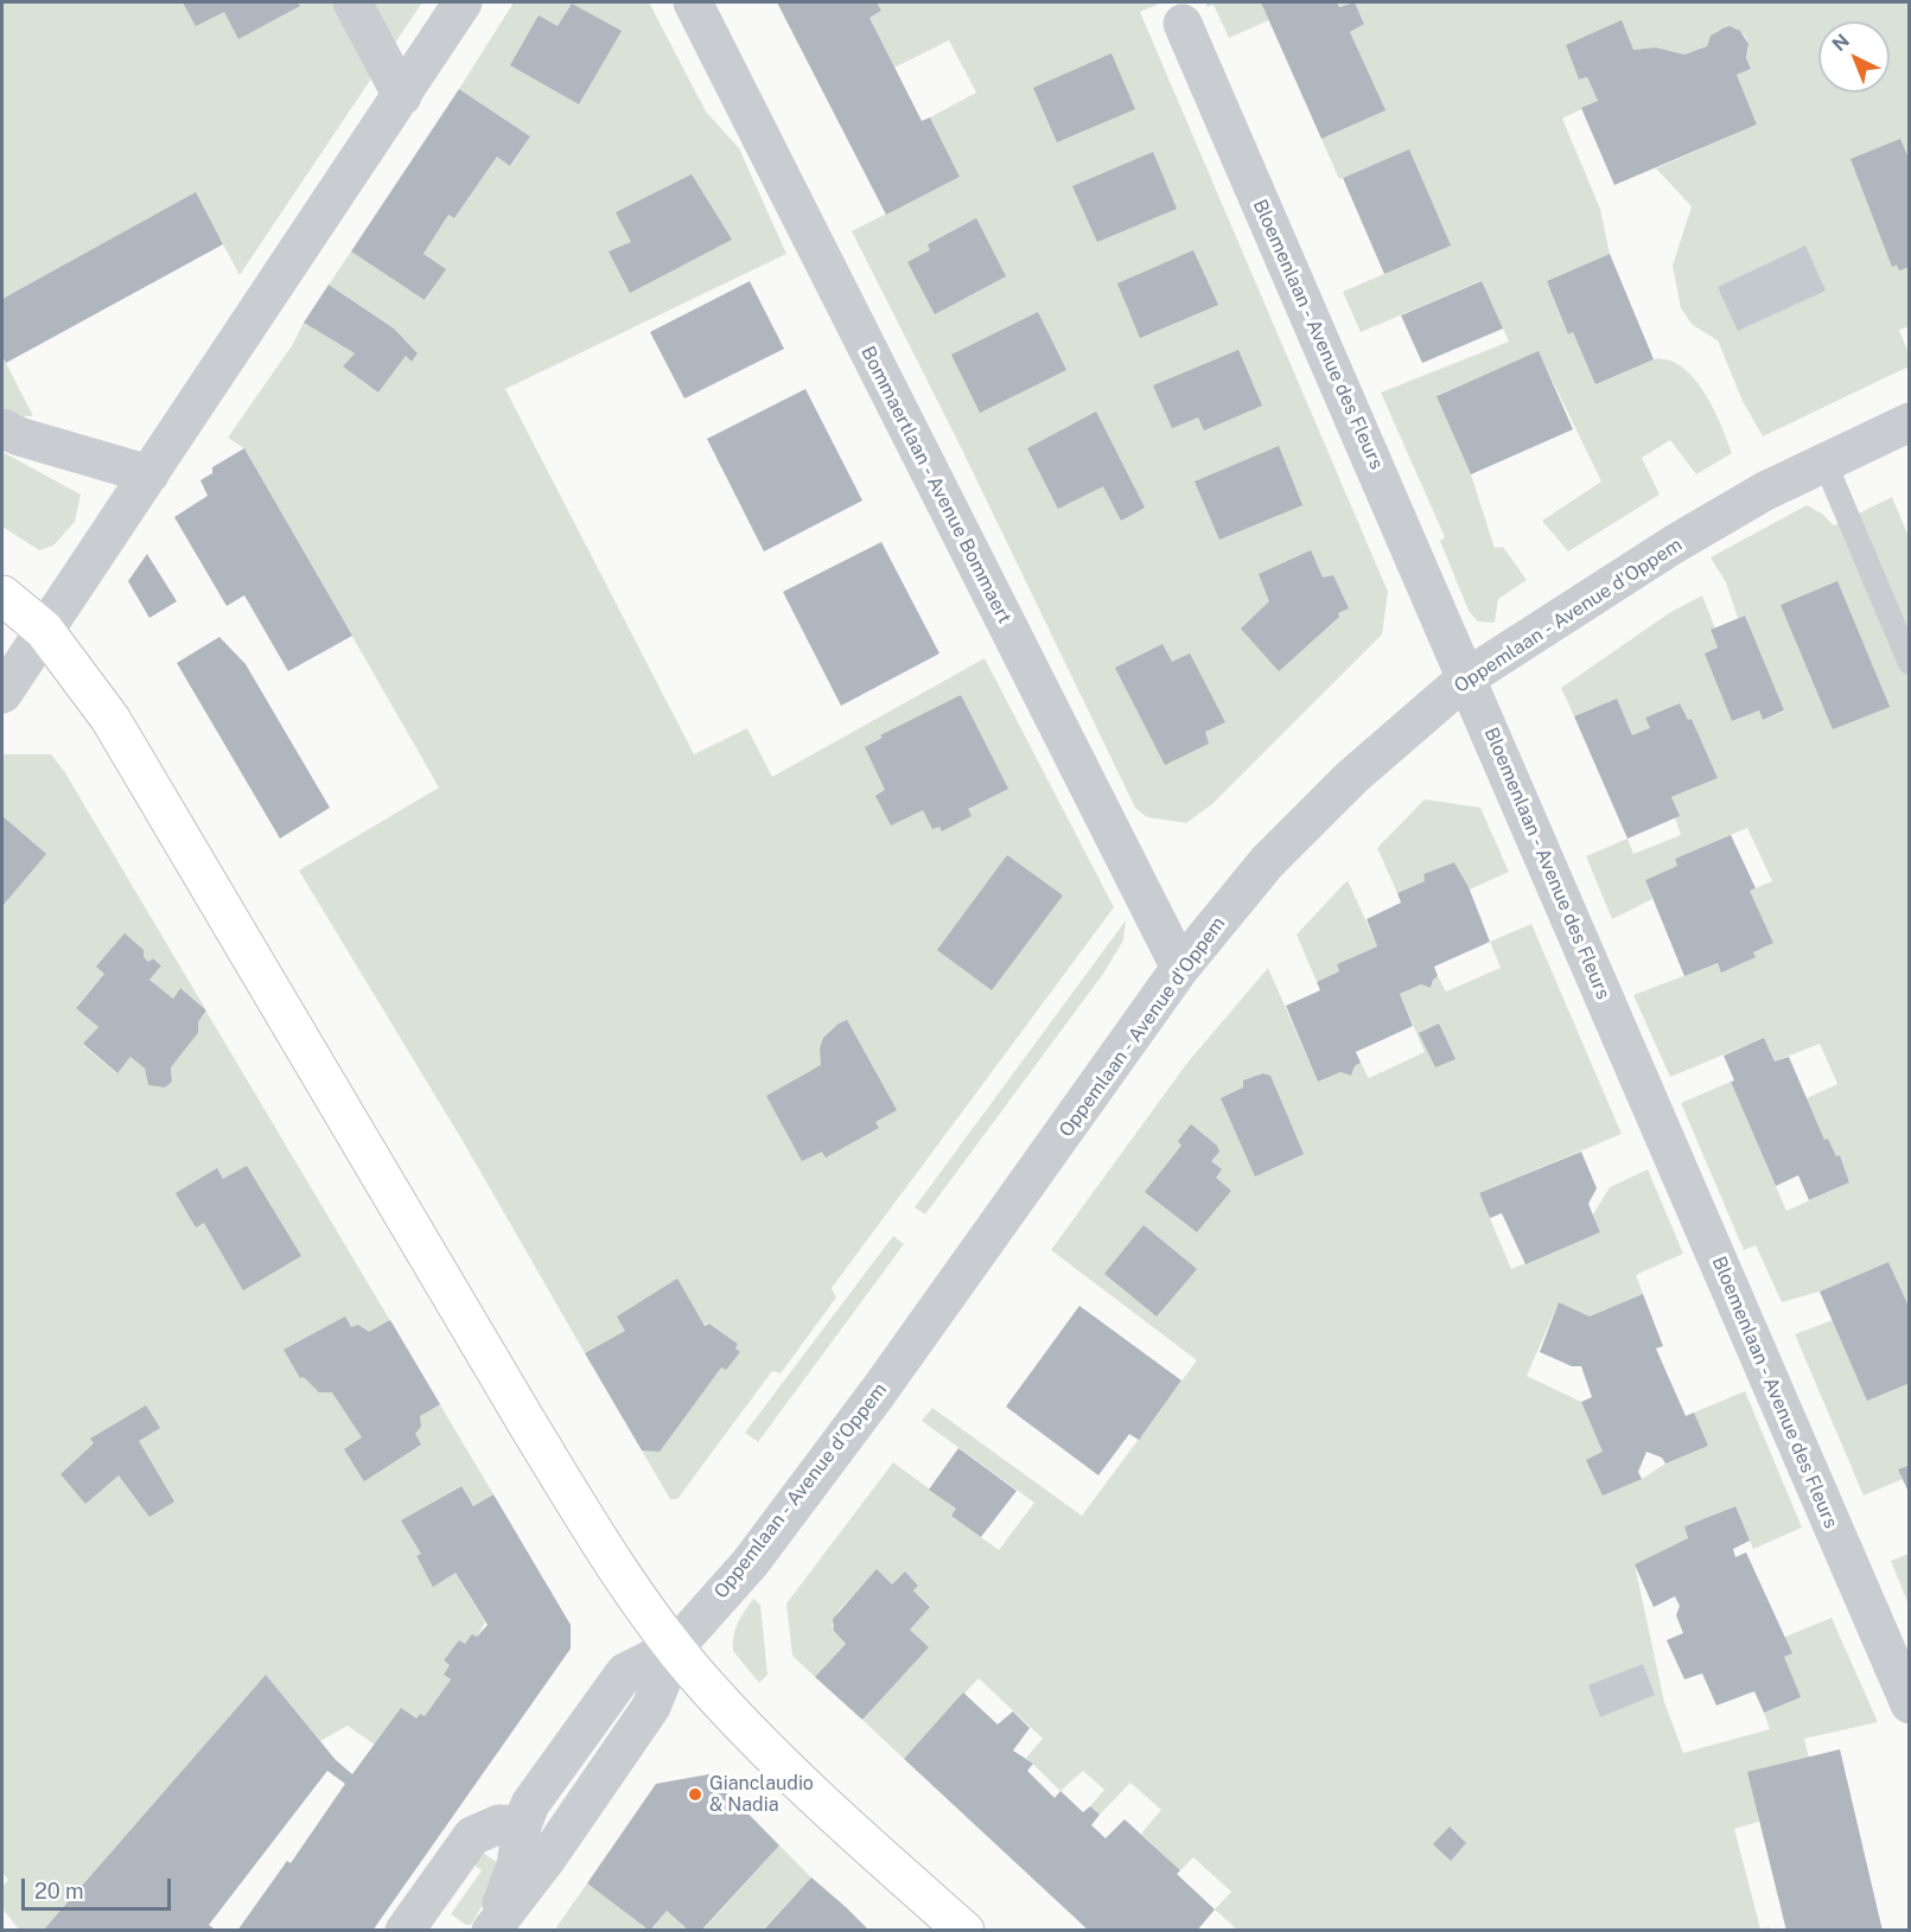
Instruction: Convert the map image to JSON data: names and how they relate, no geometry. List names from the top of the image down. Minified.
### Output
{"streets":{"street":["Bloemenlaan - Avenue des Fleurs","Bommaertlaan - Avenue Bommaert","Oppemlaan - Avenue d'Oppem"]},"crossings":[["Bloemenlaan - Avenue des Fleurs","Oppemlaan - Avenue d'Oppem"],["Bommaertlaan - Avenue Bommaert","Oppemlaan - Avenue d'Oppem"]],"places":["Gianclaudio & Nadia"],"scale_bar":"20 m","north":"top left"}
